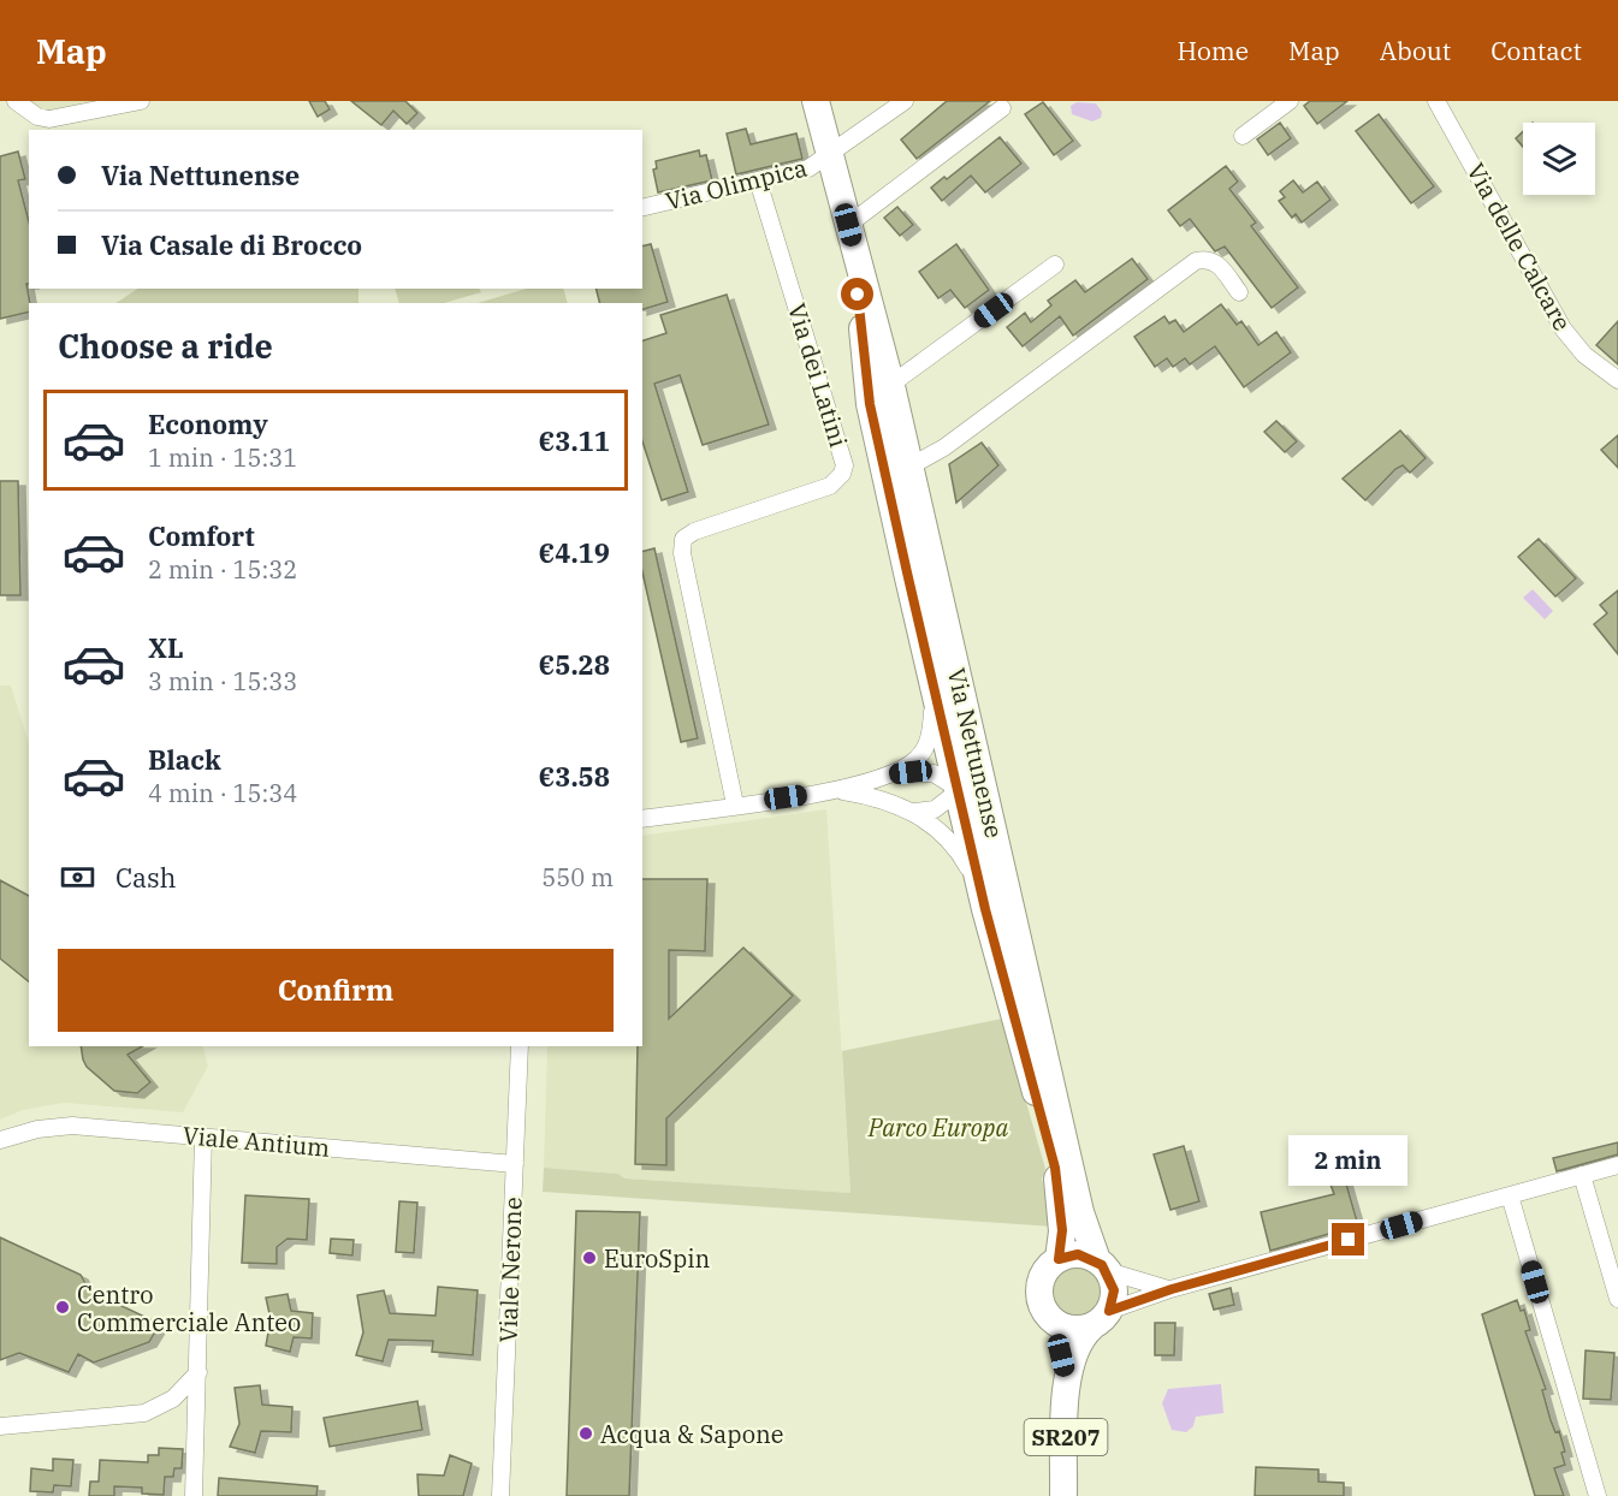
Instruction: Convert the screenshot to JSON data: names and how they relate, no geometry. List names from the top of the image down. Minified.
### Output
{"streets":{"main road":["Via Nettunense","SR207"],"street":["Via Olimpica","Via delle Calcare","Via dei Latini","Viale Antium","Viale Nerone"]},"crossings":[["Via Olimpica","Via dei Latini"],["Via Olimpica","Via Nettunense"],["Viale Antium","Viale Nerone"]],"parks":["Parco Europa"],"places":["EuroSpin","Centro Commerciale Anteo","Acqua & Sapone"],"page":{"header":"Map","nav":["Home","Map","About","Contact"],"banner":["Via Nettunense","Via Casale di Brocco"],"heading":"Choose a ride","list":[{"name":"Economy","note":"1 min · 15:31","value":"€3.11"},{"name":"Comfort","note":"2 min · 15:32","value":"€4.19"},{"name":"XL","note":"3 min · 15:33","value":"€5.28"},{"name":"Black","note":"4 min · 15:34","value":"€3.58"}],"pay":["Cash","550 m"],"buttons":"Confirm","bubble":"2 min"}}
